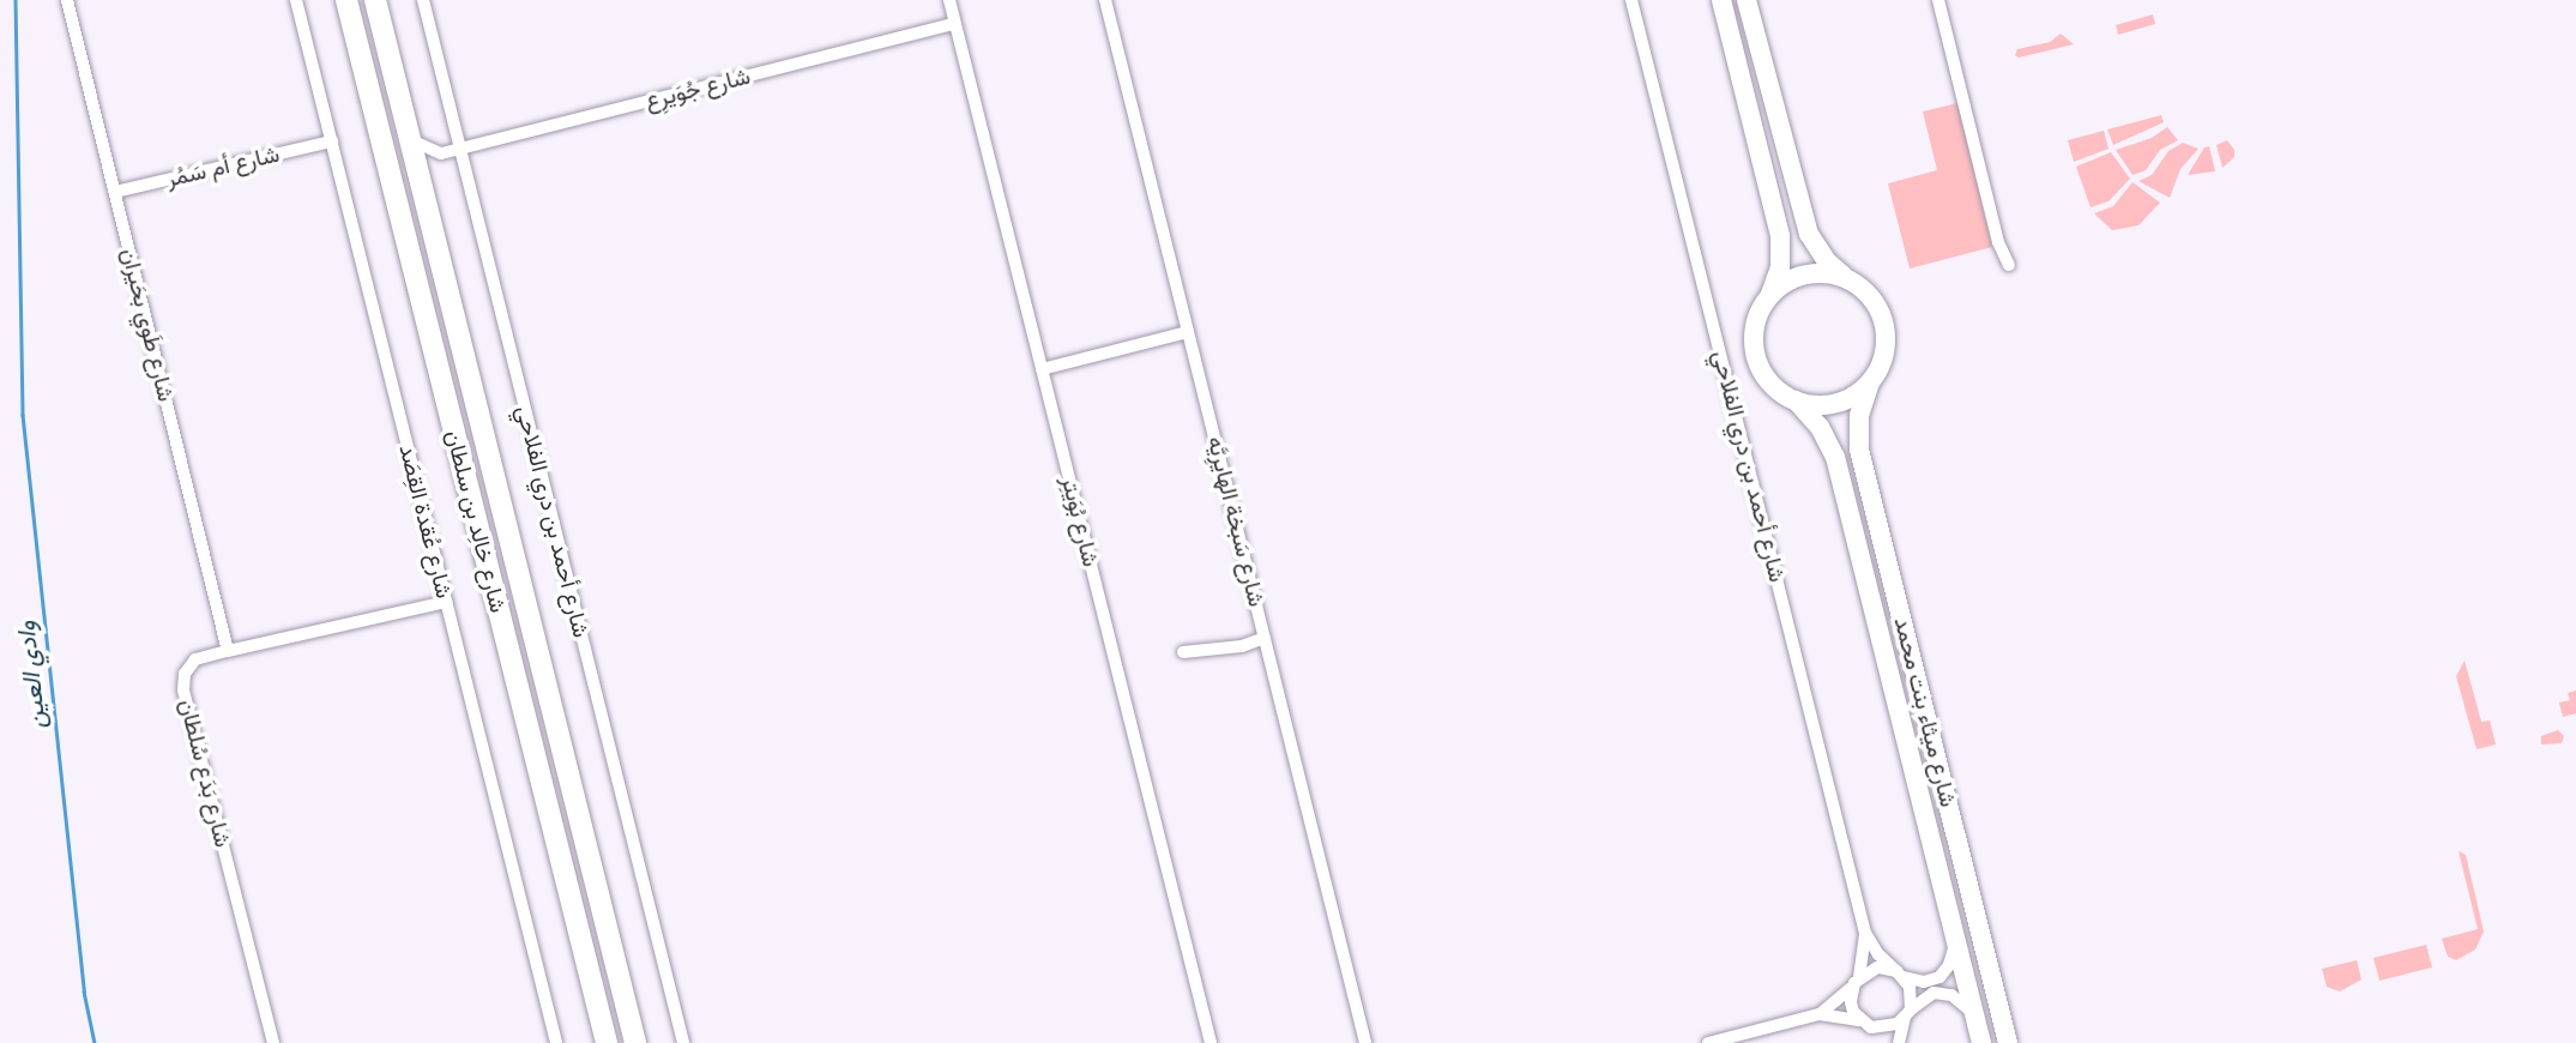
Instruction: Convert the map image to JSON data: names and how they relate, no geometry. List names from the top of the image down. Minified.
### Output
{"streets":{"main road":["شارع خالِد بن سلطان","شارع ميثاء بنت محمد"],"street":["شارع جُوَيرِع","شارع أم سَمُر","شارع طَوي بحَيران","شارع أحمد بن دري الفلاحي","شارع عُقدة القِصَد","شارع بُوَيتِر","شارع سَبخة الهايرِيَّه","شارع بَدَع سُلطان"]},"crossings":[["شارع جُوَيرِع","شارع أحمد بن دري الفلاحي"],["شارع جُوَيرِع","شارع بُوَيتِر"],["شارع أم سَمُر","شارع طَوي بحَيران"],["شارع أم سَمُر","شارع عُقدة القِصَد"],["شارع طَوي بحَيران","شارع بَدَع سُلطان"],["شارع عُقدة القِصَد","شارع بَدَع سُلطان"]],"water":["وادي العين"]}
